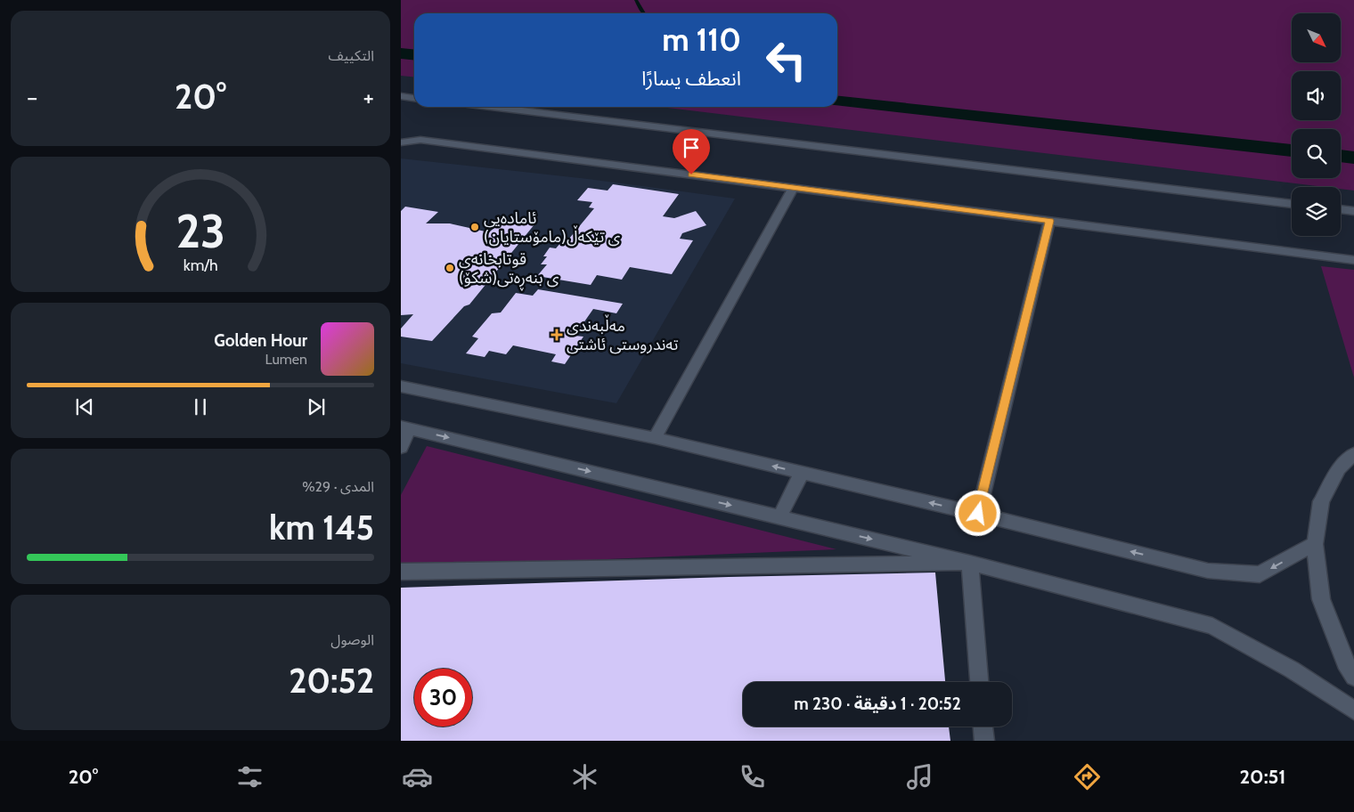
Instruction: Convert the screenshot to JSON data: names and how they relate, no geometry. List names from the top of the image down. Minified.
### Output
{"places":{"other":["ئامادەیی (مامۆستایان)ی تێکەڵ","قوتابخانەی (شکۆ)ی بنەڕەتی"],"health":["مەڵبەندی تەندروستی ئاشتی"]},"north":"bottom right","page":{"tile":["التكييف",["المدى · 29%","145 km"],["الوصول","20:52"]],"turn":["110 m","انعطف يسارًا"],"heat":["−","20°","+"],"song":["Golden Hour","Lumen"],"limit":"30","trip":"20:52 · 1 دقيقة · 230 m","tabs":["20:51","20°"],"gauge":["23","km/h"]}}
